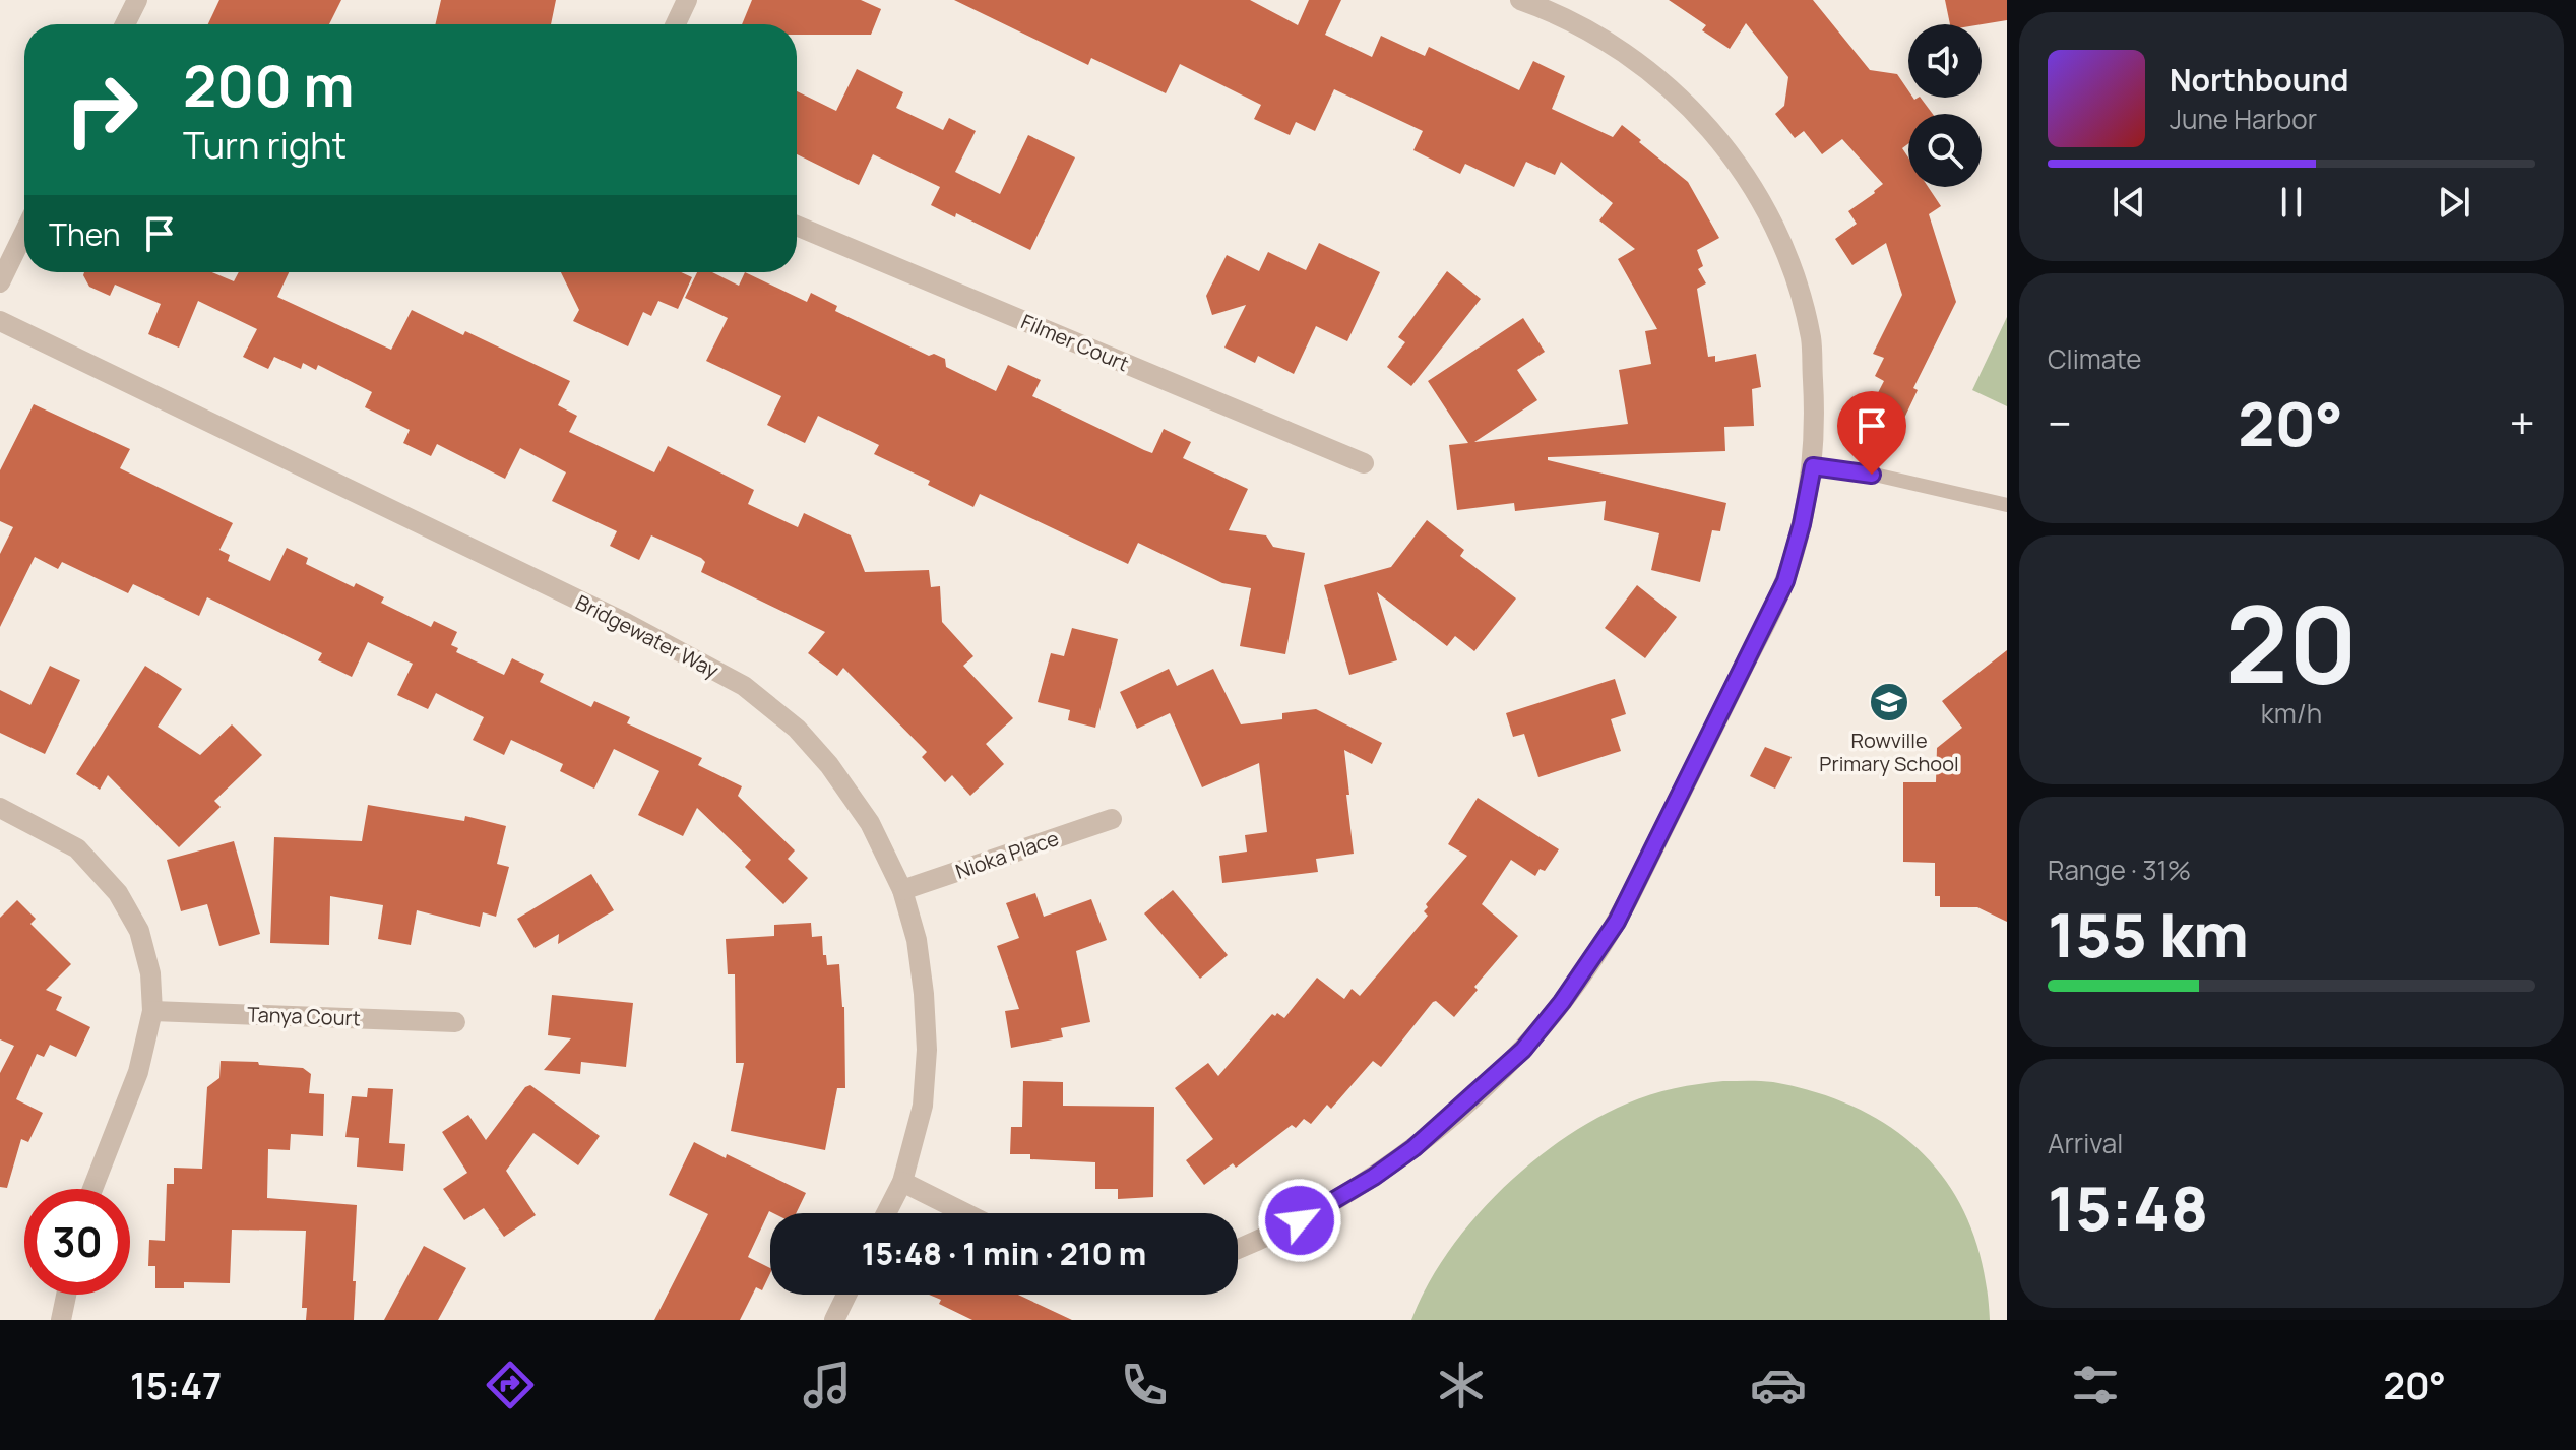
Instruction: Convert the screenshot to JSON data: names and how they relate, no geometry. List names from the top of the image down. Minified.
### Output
{"streets":{"street":["Filmer Court","Bridgewater Way","Nioka Place","Tanya Court"]},"crossings":[["Bridgewater Way","Nioka Place"]],"places":{"school or university":["Rowville Primary School"]},"page":{"turn":["200 m","Turn right"],"song":["Northbound","June Harbor"],"then":"Then","tile":["Climate",["20","km/h"],["Range · 31%","155 km"],["Arrival","15:48"]],"heat":["−","20°","+"],"limit":"30","trip":"15:48 · 1 min · 210 m","tabs":["15:47","20°"]}}
